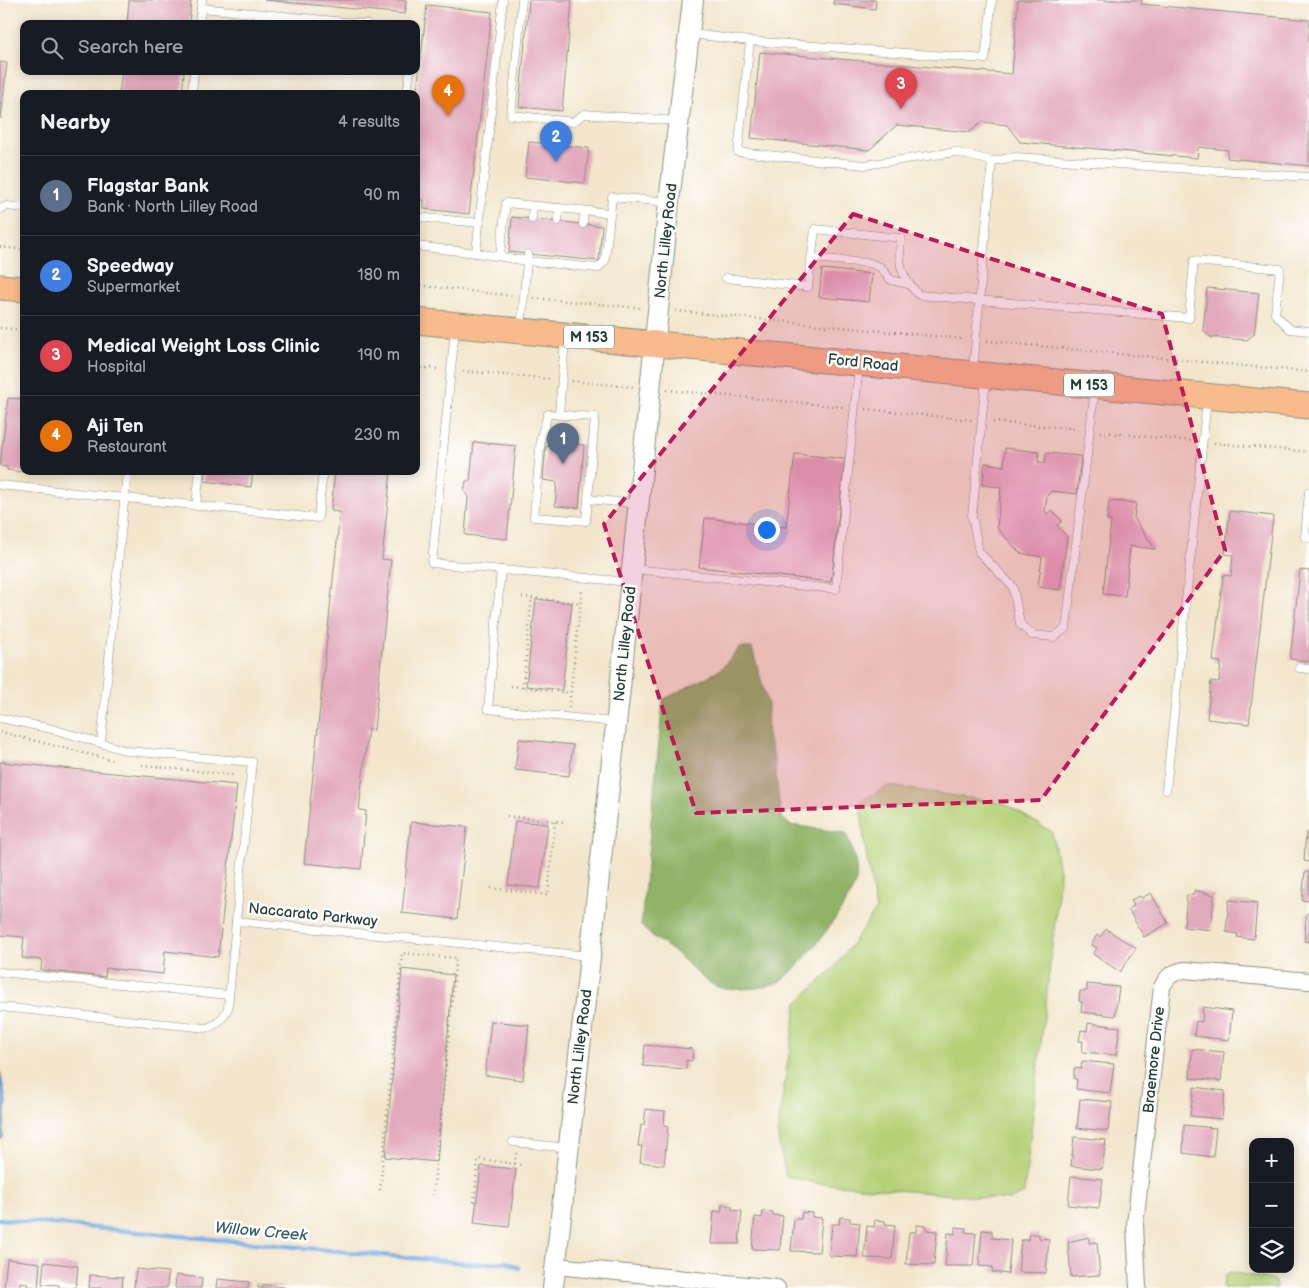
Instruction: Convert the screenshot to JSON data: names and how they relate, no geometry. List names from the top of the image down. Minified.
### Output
{"streets":{"main road":["M 153","Ford Road"],"street":["North Lilley Road","Braemore Drive"],"lane":["Naccarato Parkway"]},"crossings":[["North Lilley Road","Ford Road"],["North Lilley Road","Naccarato Parkway"]],"water":["Willow Creek"],"page":{"search":"Search here","pins":["3","4","2","1"],"heading":["Nearby","4 results"],"list":[{"mark":"1","name":"Flagstar Bank","note":"Bank · North Lilley Road","value":"90 m"},{"mark":"2","name":"Speedway","note":"Supermarket","value":"180 m"},{"mark":"3","name":"Medical Weight Loss Clinic","note":"Hospital","value":"190 m"},{"mark":"4","name":"Aji Ten","note":"Restaurant","value":"230 m"}],"map_buttons":["+","−"]}}
